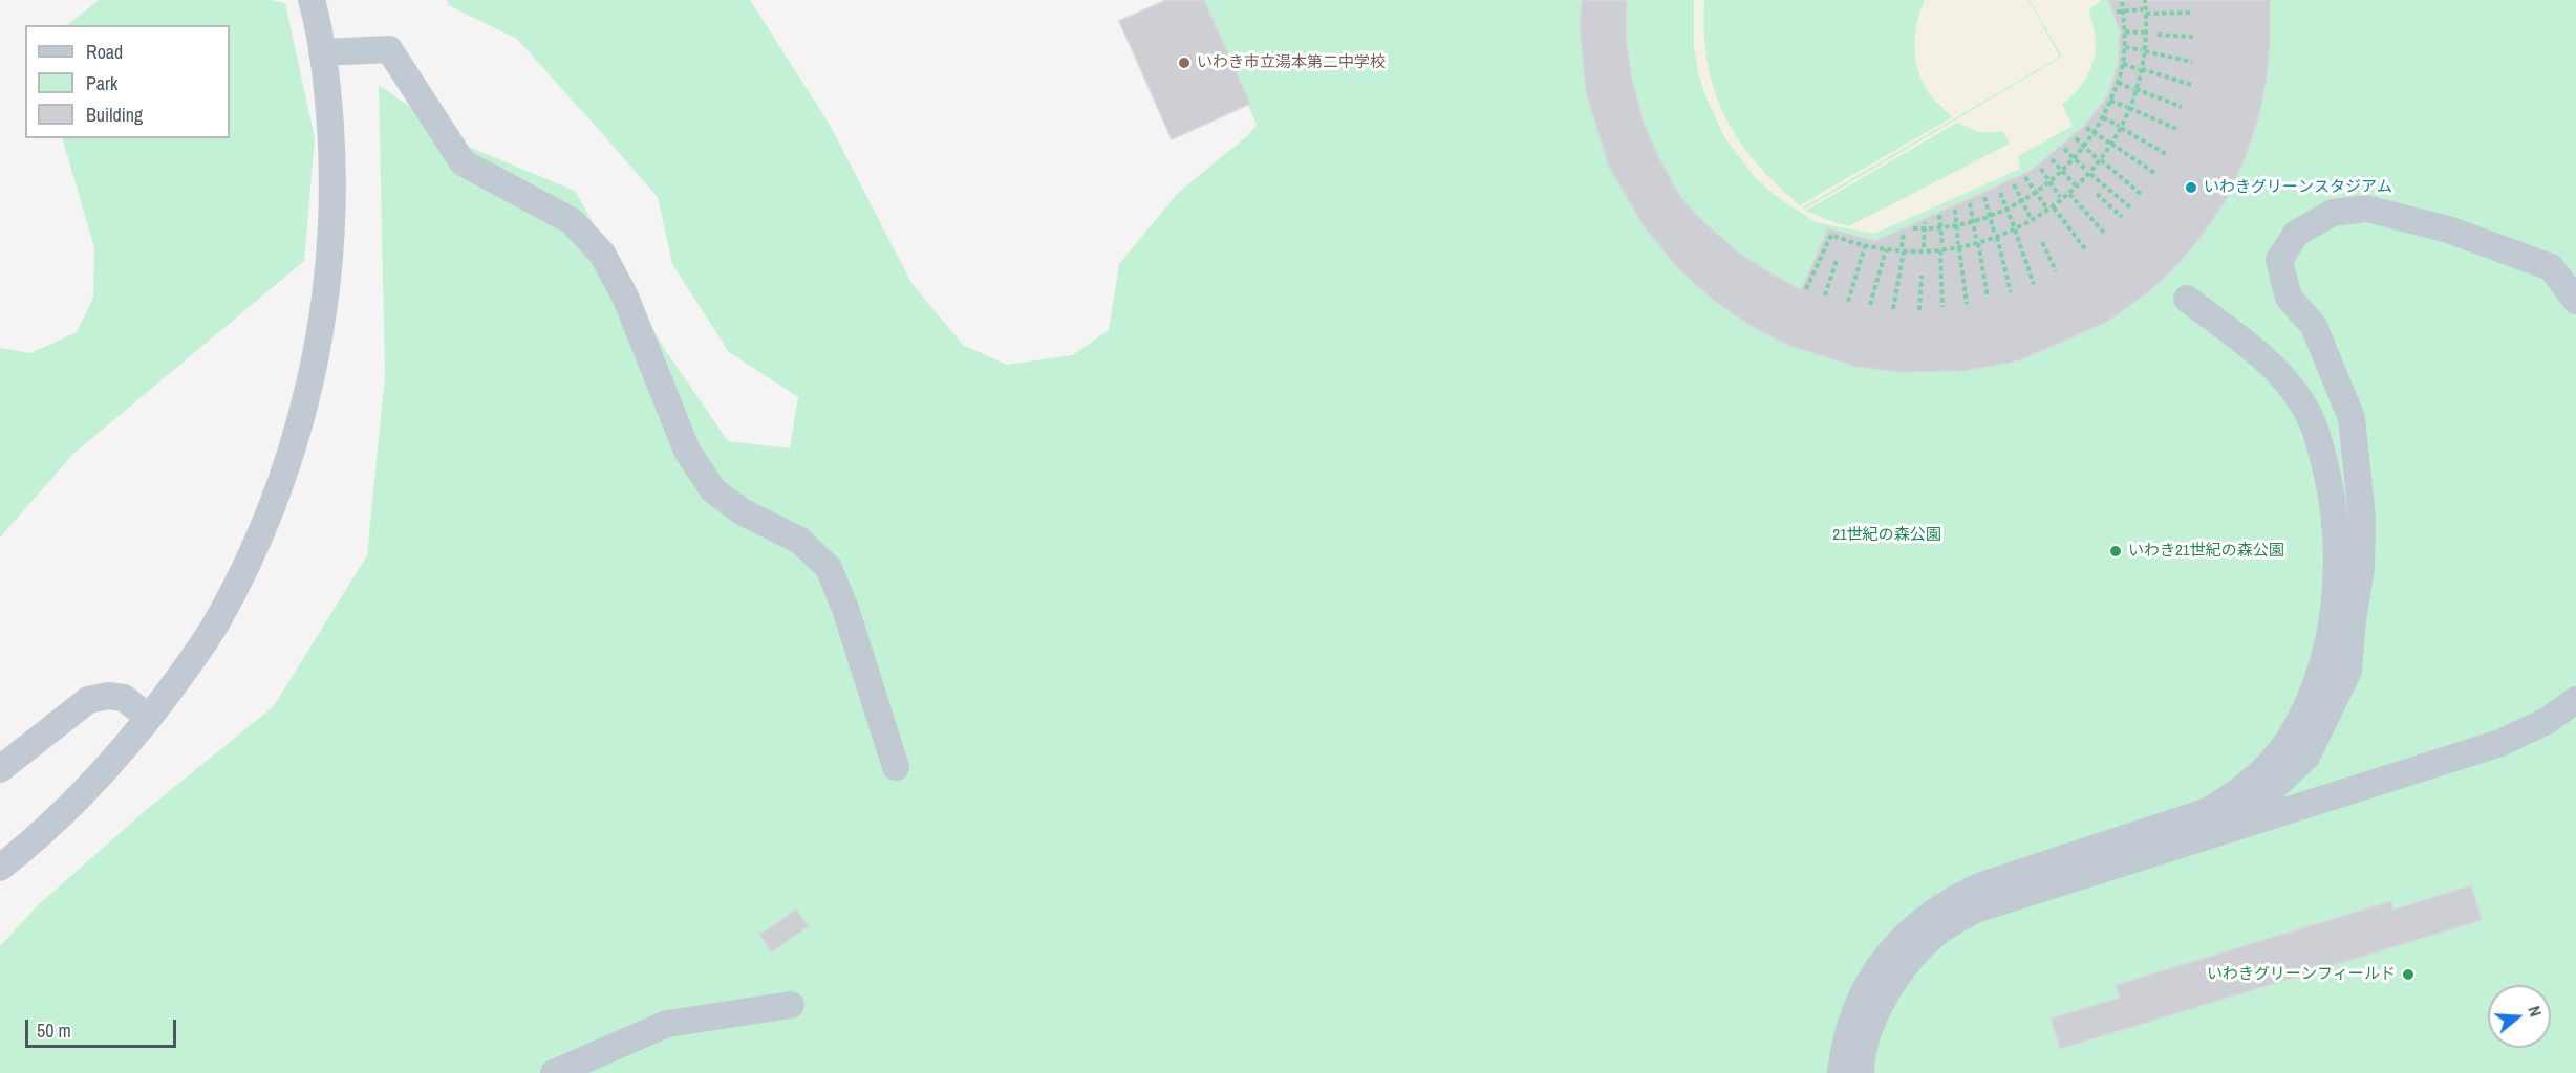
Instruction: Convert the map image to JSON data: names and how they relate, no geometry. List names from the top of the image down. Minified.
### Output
{"parks":["21世紀の森公園"],"places":["いわき市立湯本第二中学校","いわきグリーンスタジアム","いわき21世紀の森公園","いわきグリーンフィールド"],"legend":["Road","Park","Building"],"scale_bar":"50 m","north":"right"}
